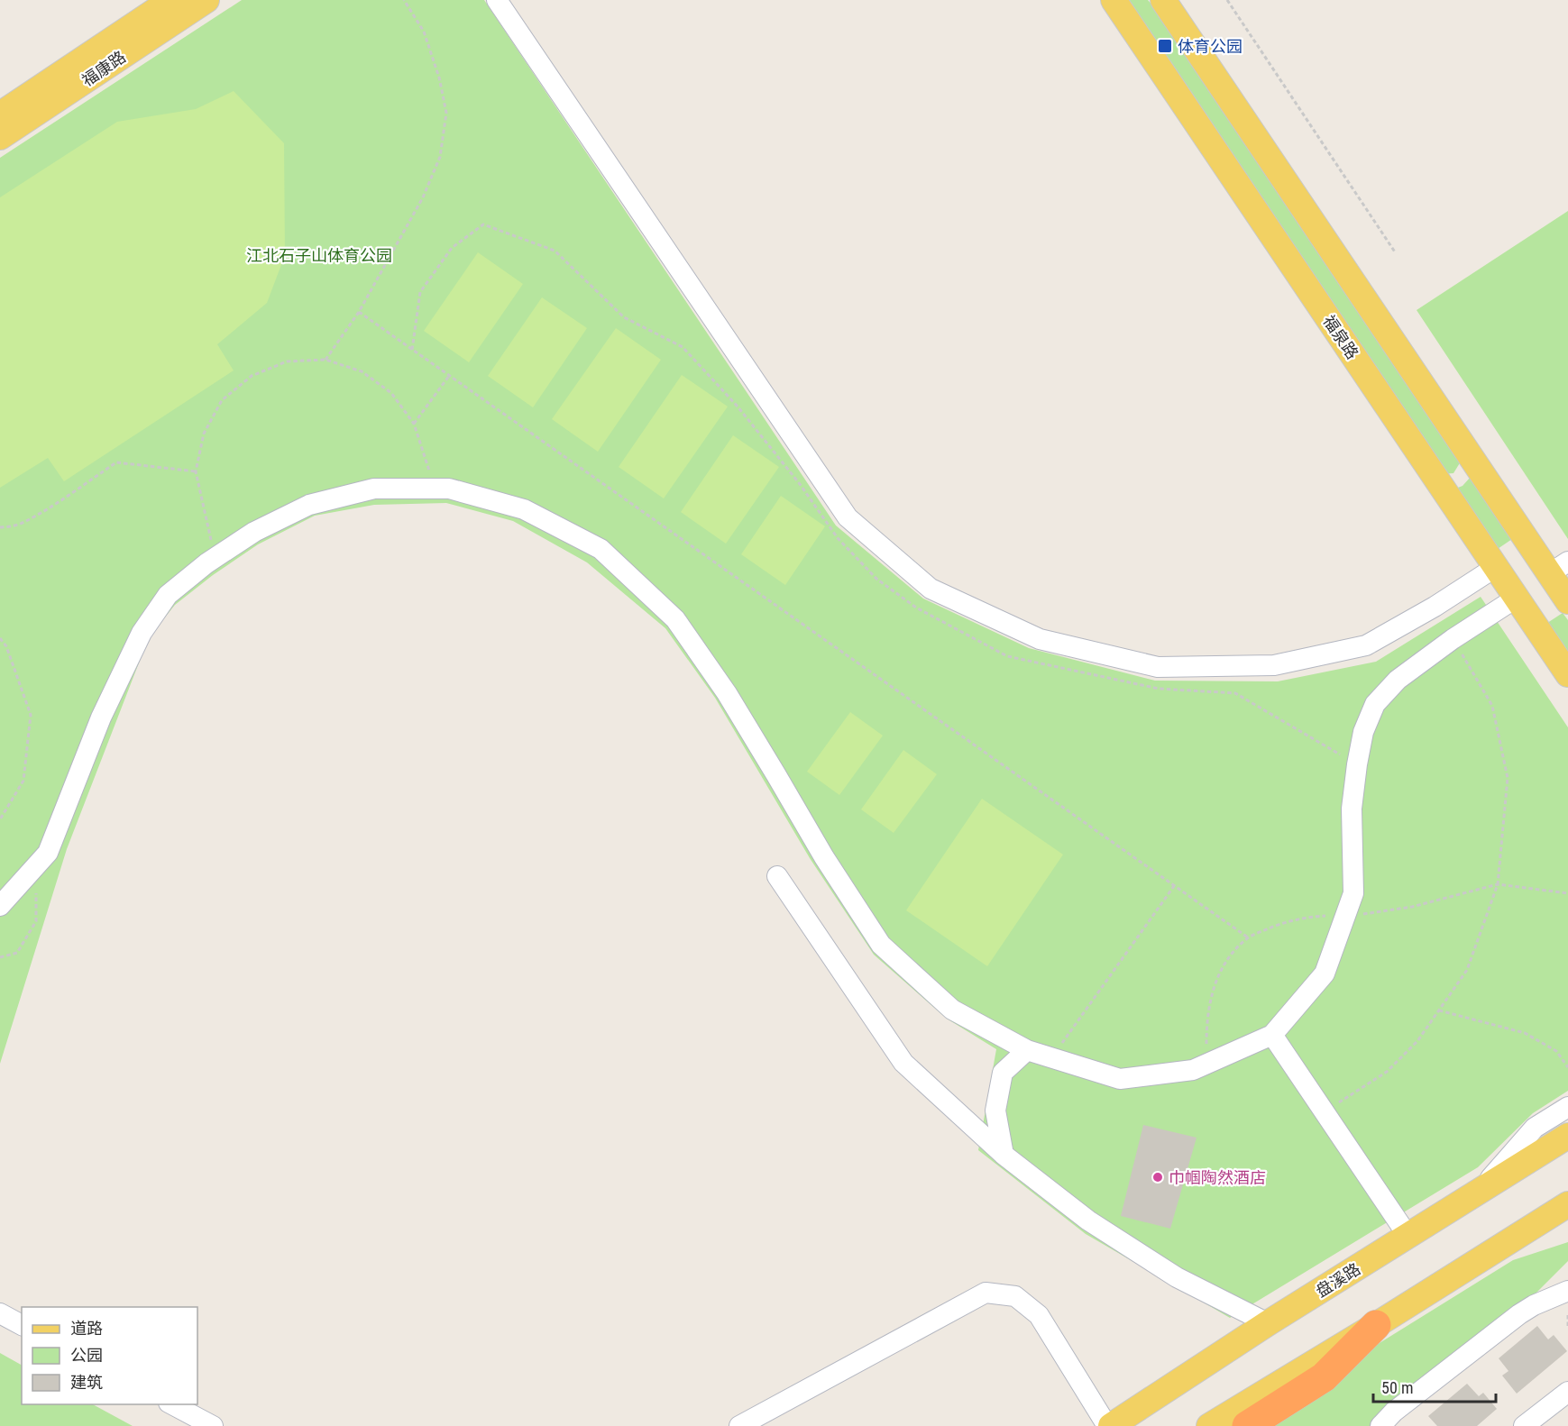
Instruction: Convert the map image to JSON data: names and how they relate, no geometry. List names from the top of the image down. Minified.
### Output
{"streets":{"main road":["福康路","福泉路","盘溪路"]},"parks":["江北石子山体育公园"],"places":{"transit":["体育公园"],"other":["巾帼陶然酒店"]},"legend":["道路","公园","建筑"],"scale_bar":"50 m"}
